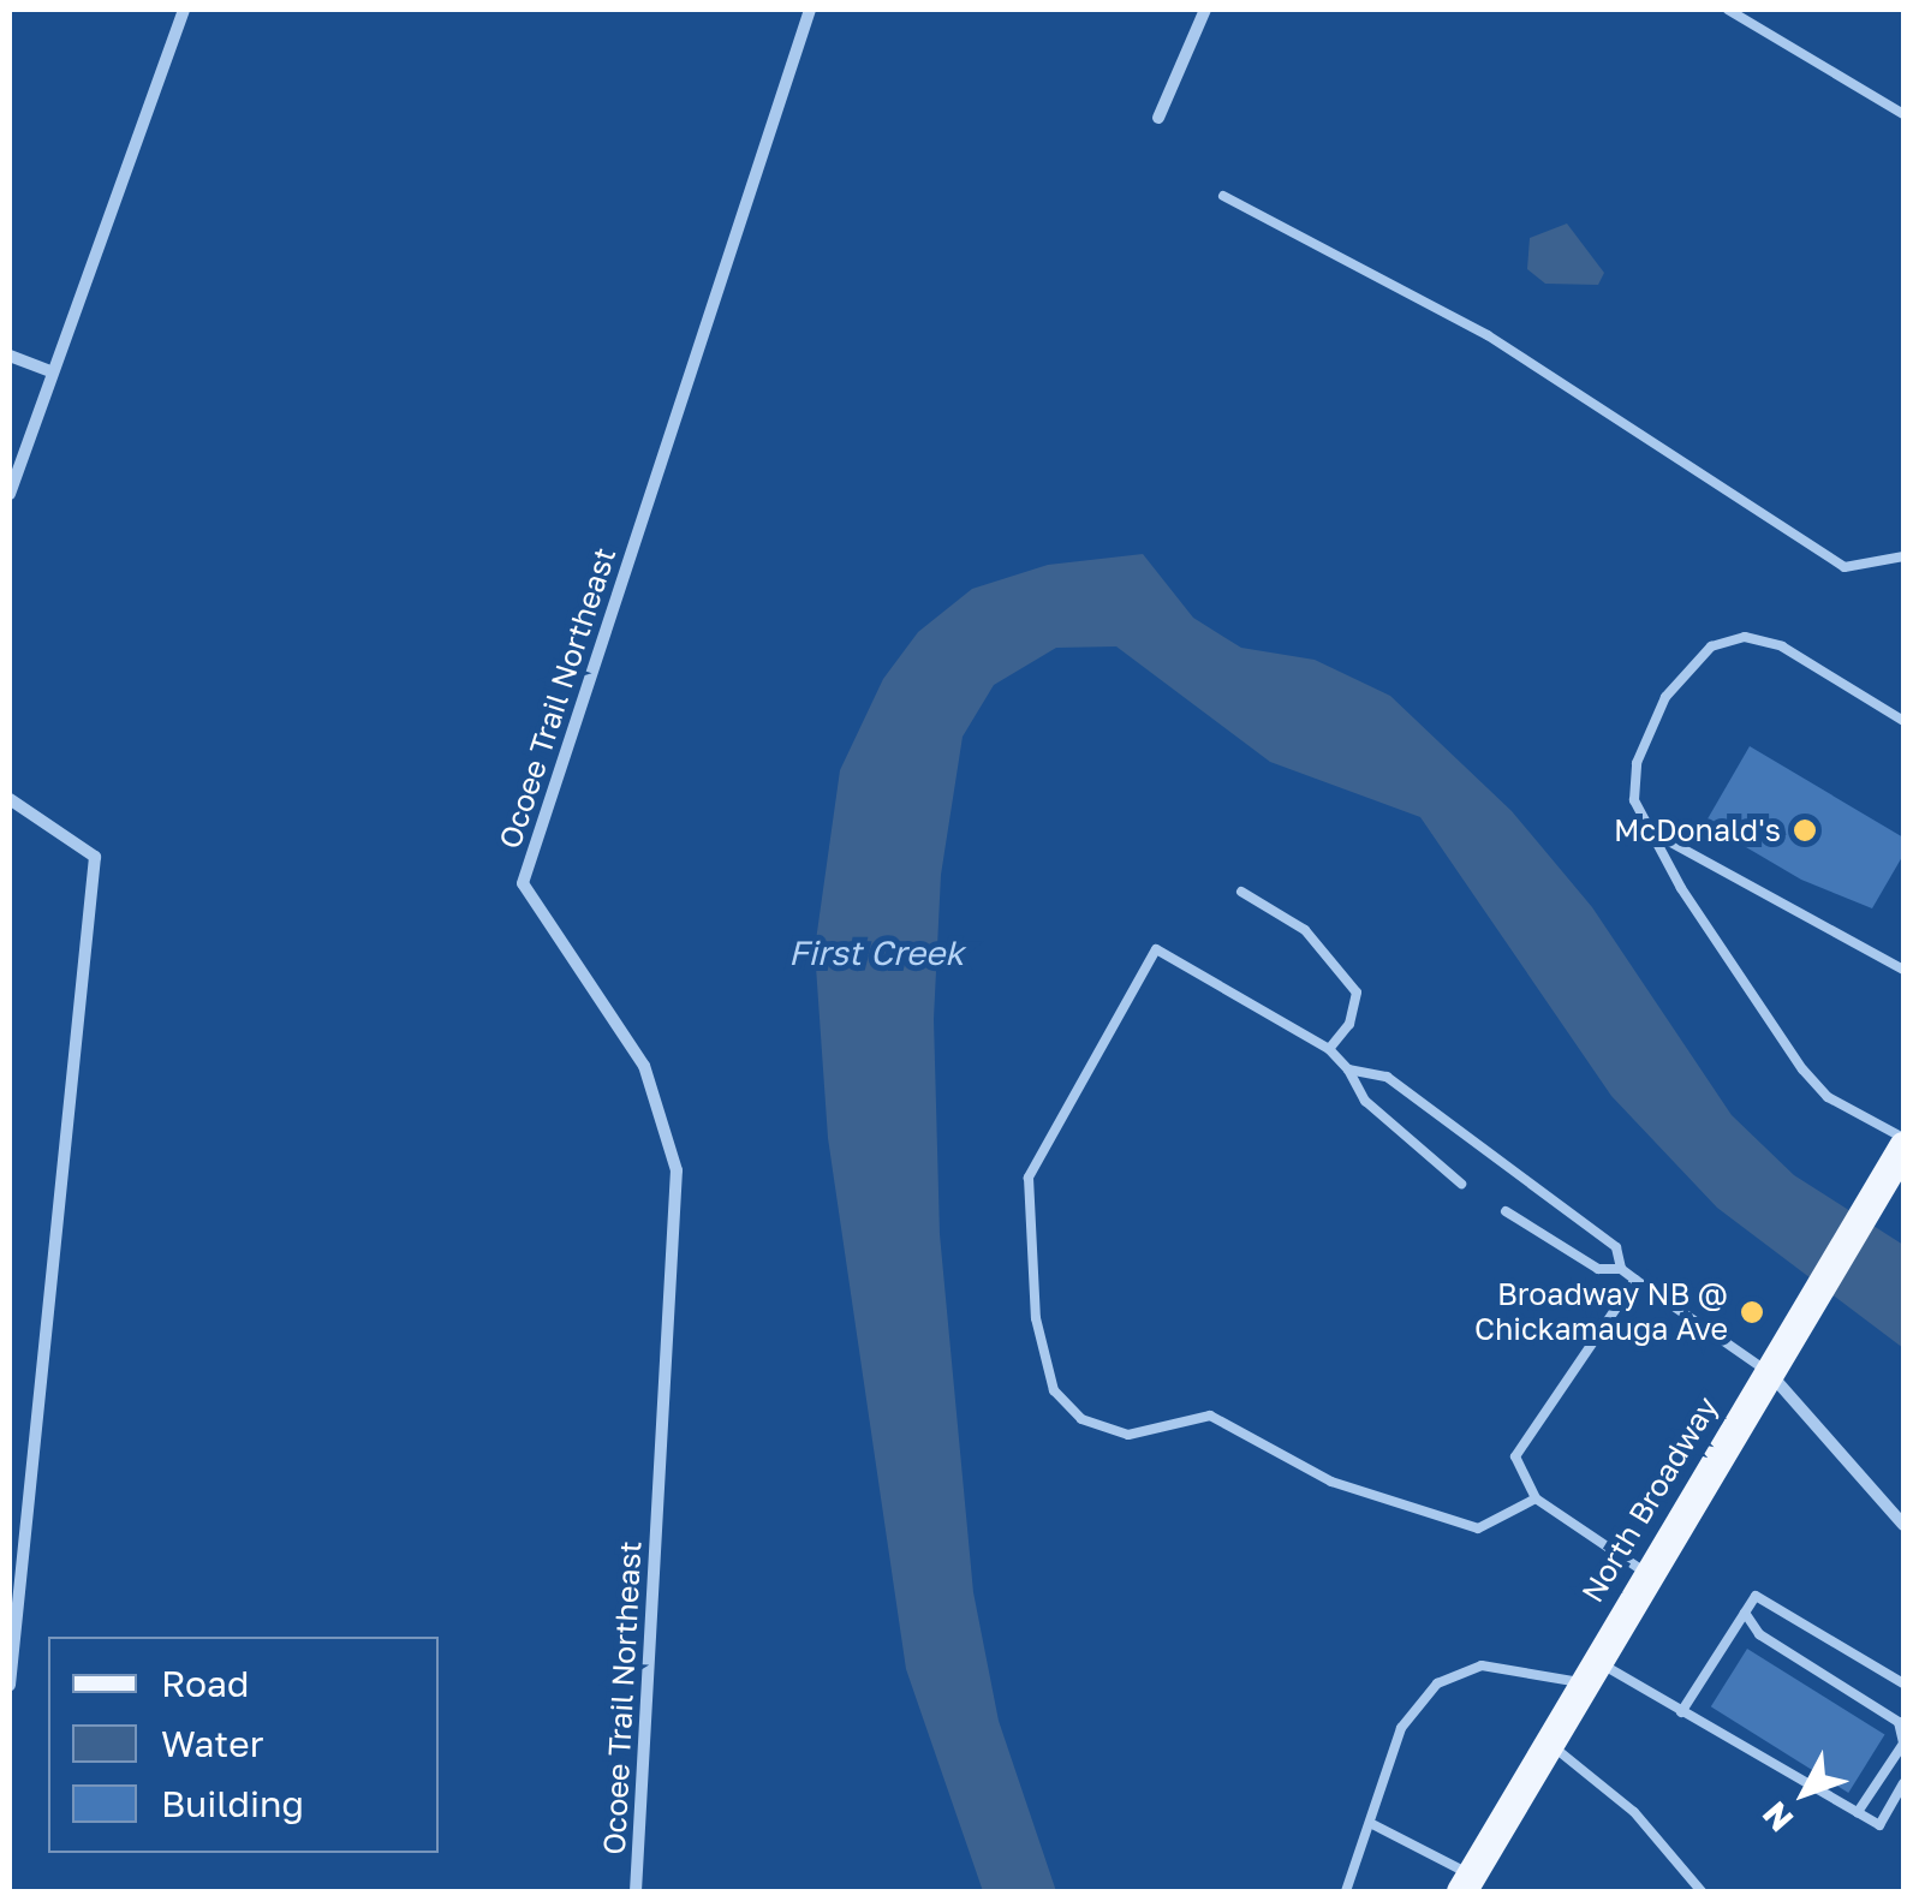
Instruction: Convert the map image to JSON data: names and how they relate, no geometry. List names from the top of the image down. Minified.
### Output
{"streets":{"main road":["North Broadway"],"street":["Ocoee Trail Northeast"]},"water":["First Creek"],"places":["McDonald's","Broadway NB @ Chickamauga Ave"],"legend":["Road","Water","Building"],"north":"bottom left"}
